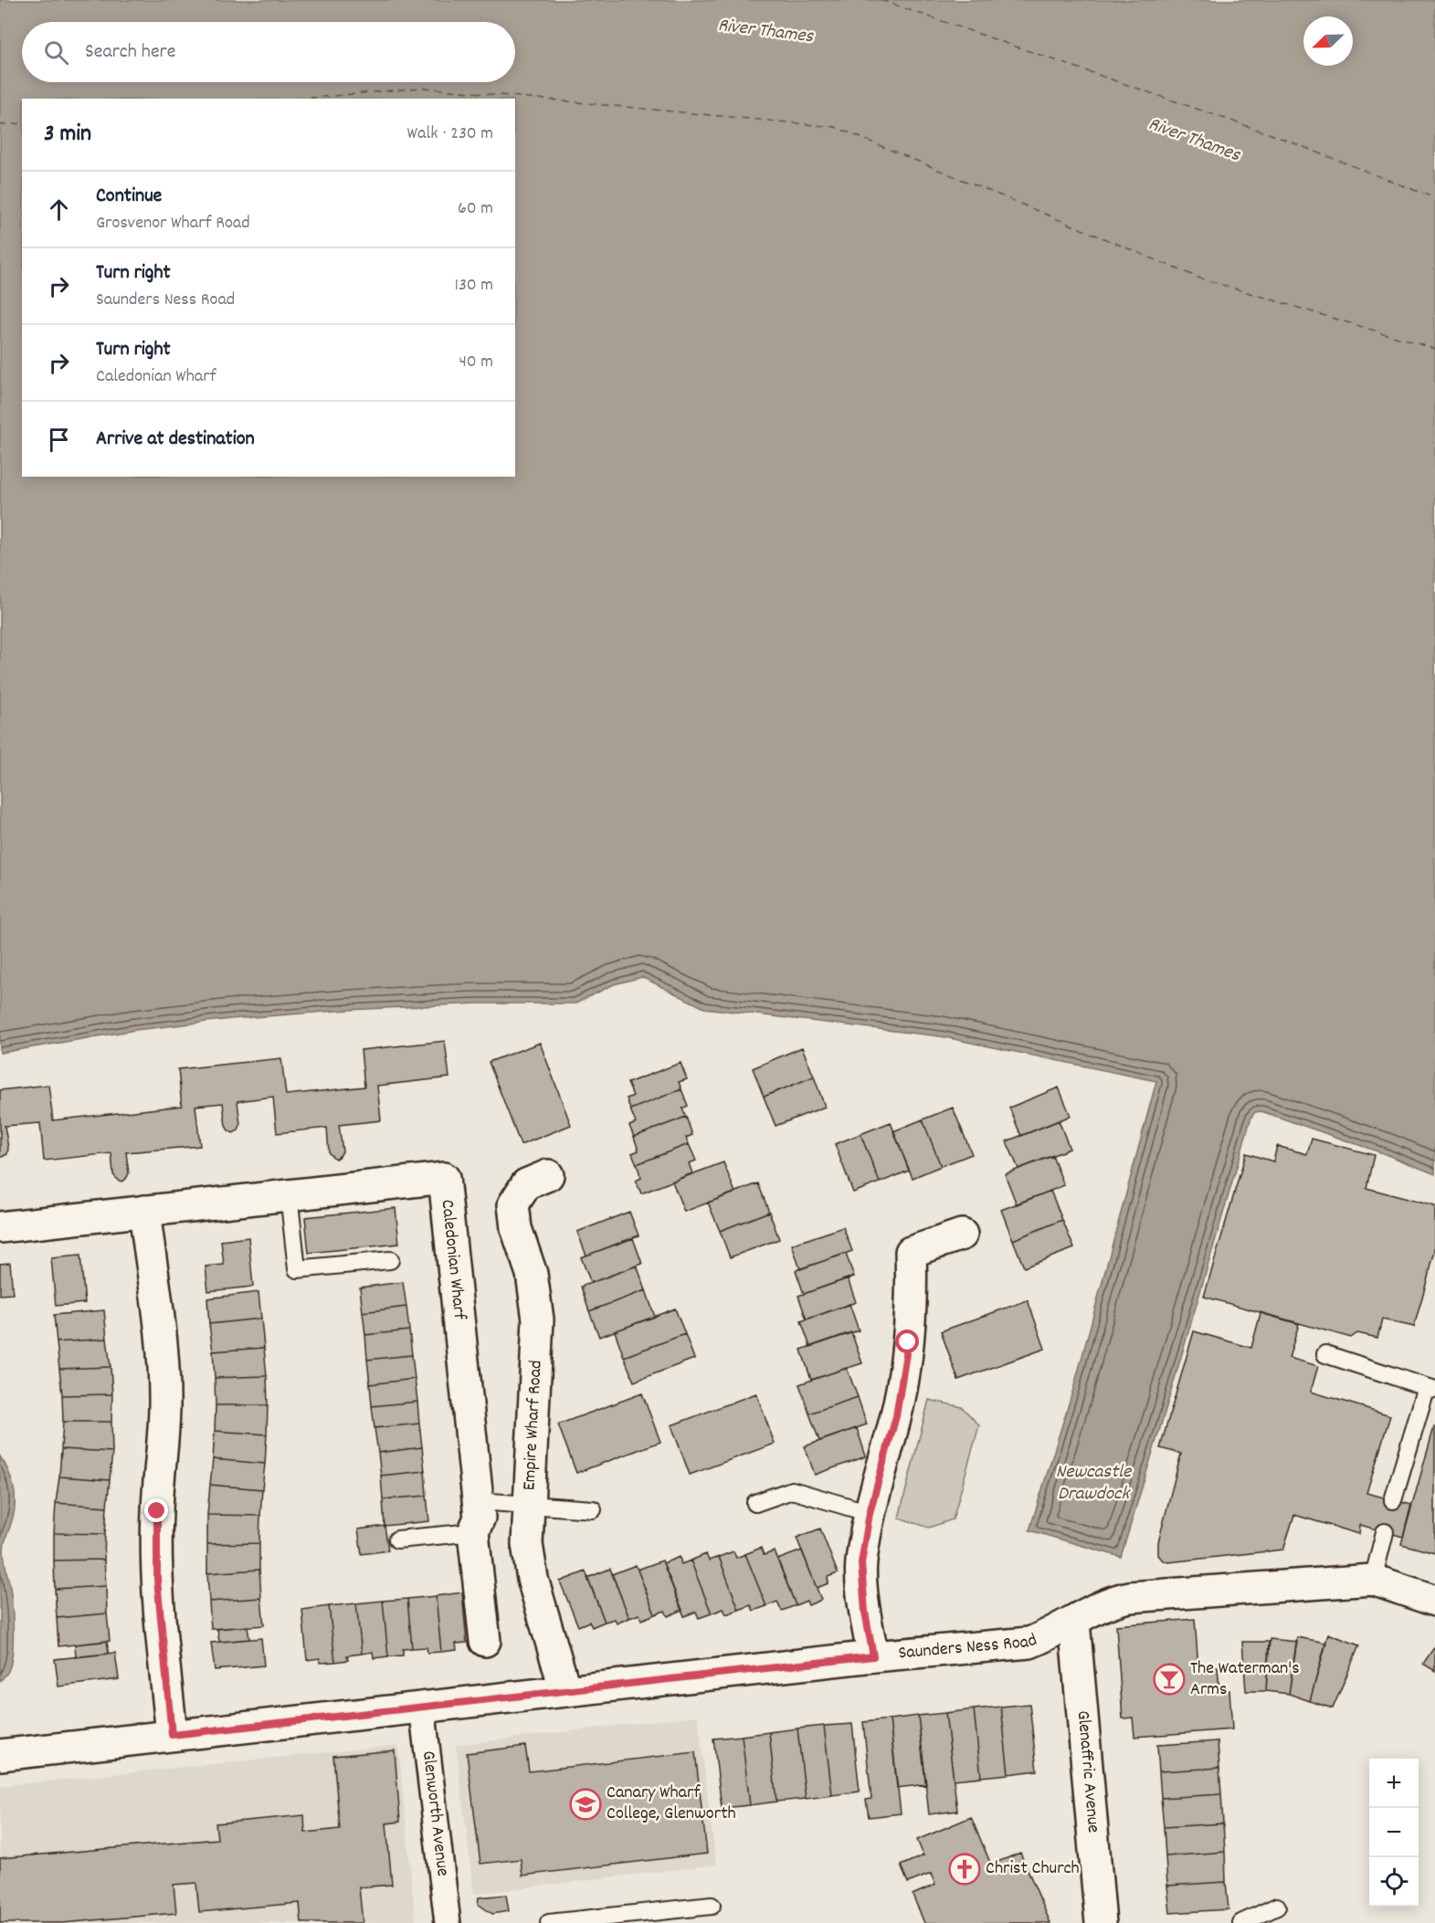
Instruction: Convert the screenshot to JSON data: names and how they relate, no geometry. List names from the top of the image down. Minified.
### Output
{"streets":{"street":["Caledonian Wharf","Empire Wharf Road","Saunders Ness Road","Glenaffric Avenue","Glenworth Avenue"]},"crossings":[["Empire Wharf Road","Saunders Ness Road"],["Saunders Ness Road","Glenaffric Avenue"],["Saunders Ness Road","Glenworth Avenue"]],"water":["River Thames","Newcastle Drawdock"],"places":{"bar":["The Waterman's Arms"],"school or university":["Canary Wharf College, Glenworth"],"church":["Christ Church"]},"north":"bottom left","page":{"search":"Search here","heading":["3 min","Walk · 230 m"],"list":[["Continue","Grosvenor Wharf Road","60 m"],["Turn right","Saunders Ness Road","130 m"],["Turn right","Caledonian Wharf","40 m"],"Arrive at destination"],"map_buttons":["+","−"]}}
